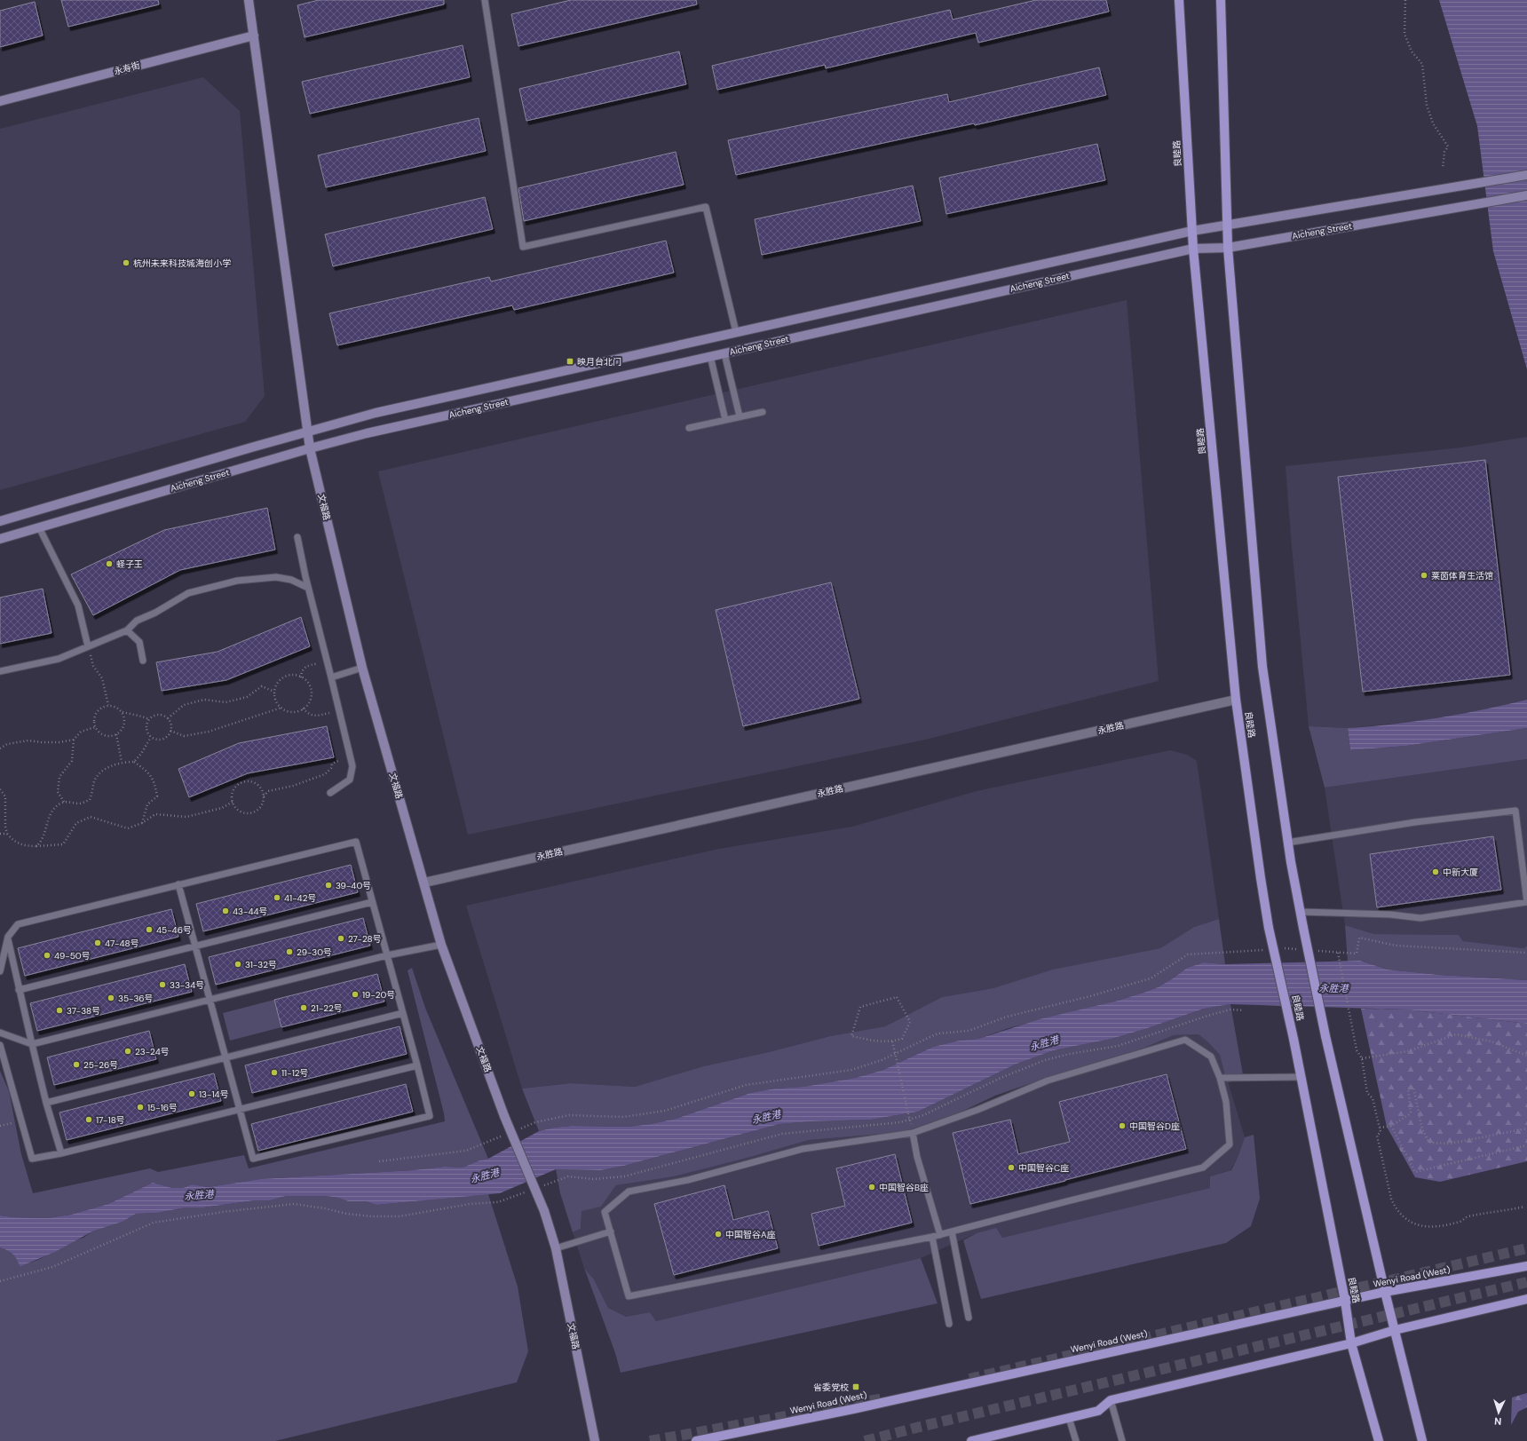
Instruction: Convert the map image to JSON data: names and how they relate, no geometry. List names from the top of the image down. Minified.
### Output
{"streets":{"main road":["良睦路","Wenyi Road (West)"],"street":["永寿街","Aicheng Street","文福路","永胜路"]},"crossings":[["永寿街","文福路"],["良睦路","Aicheng Street"],["良睦路","永胜路"],["良睦路","Wenyi Road (West)"],["Aicheng Street","文福路"],["文福路","永胜路"]],"water":["永胜港"],"places":{"other":["杭州未来科技城海创小学","蛏子王","莱茵体育生活馆","中新大厦","39-40号","41-42号","43-44号","45-46号","27-28号","47-48号","29-30号","49-50号","31-32号","33-34号","19-20号","35-36号","21-22号","37-38号","23-24号","25-26号","11-12号","13-14号","15-16号","17-18号","中国智谷D座","中国智谷C座","中国智谷B座","中国智谷A座"],"transit":["映月台北门","省委党校"]},"north":"bottom"}
